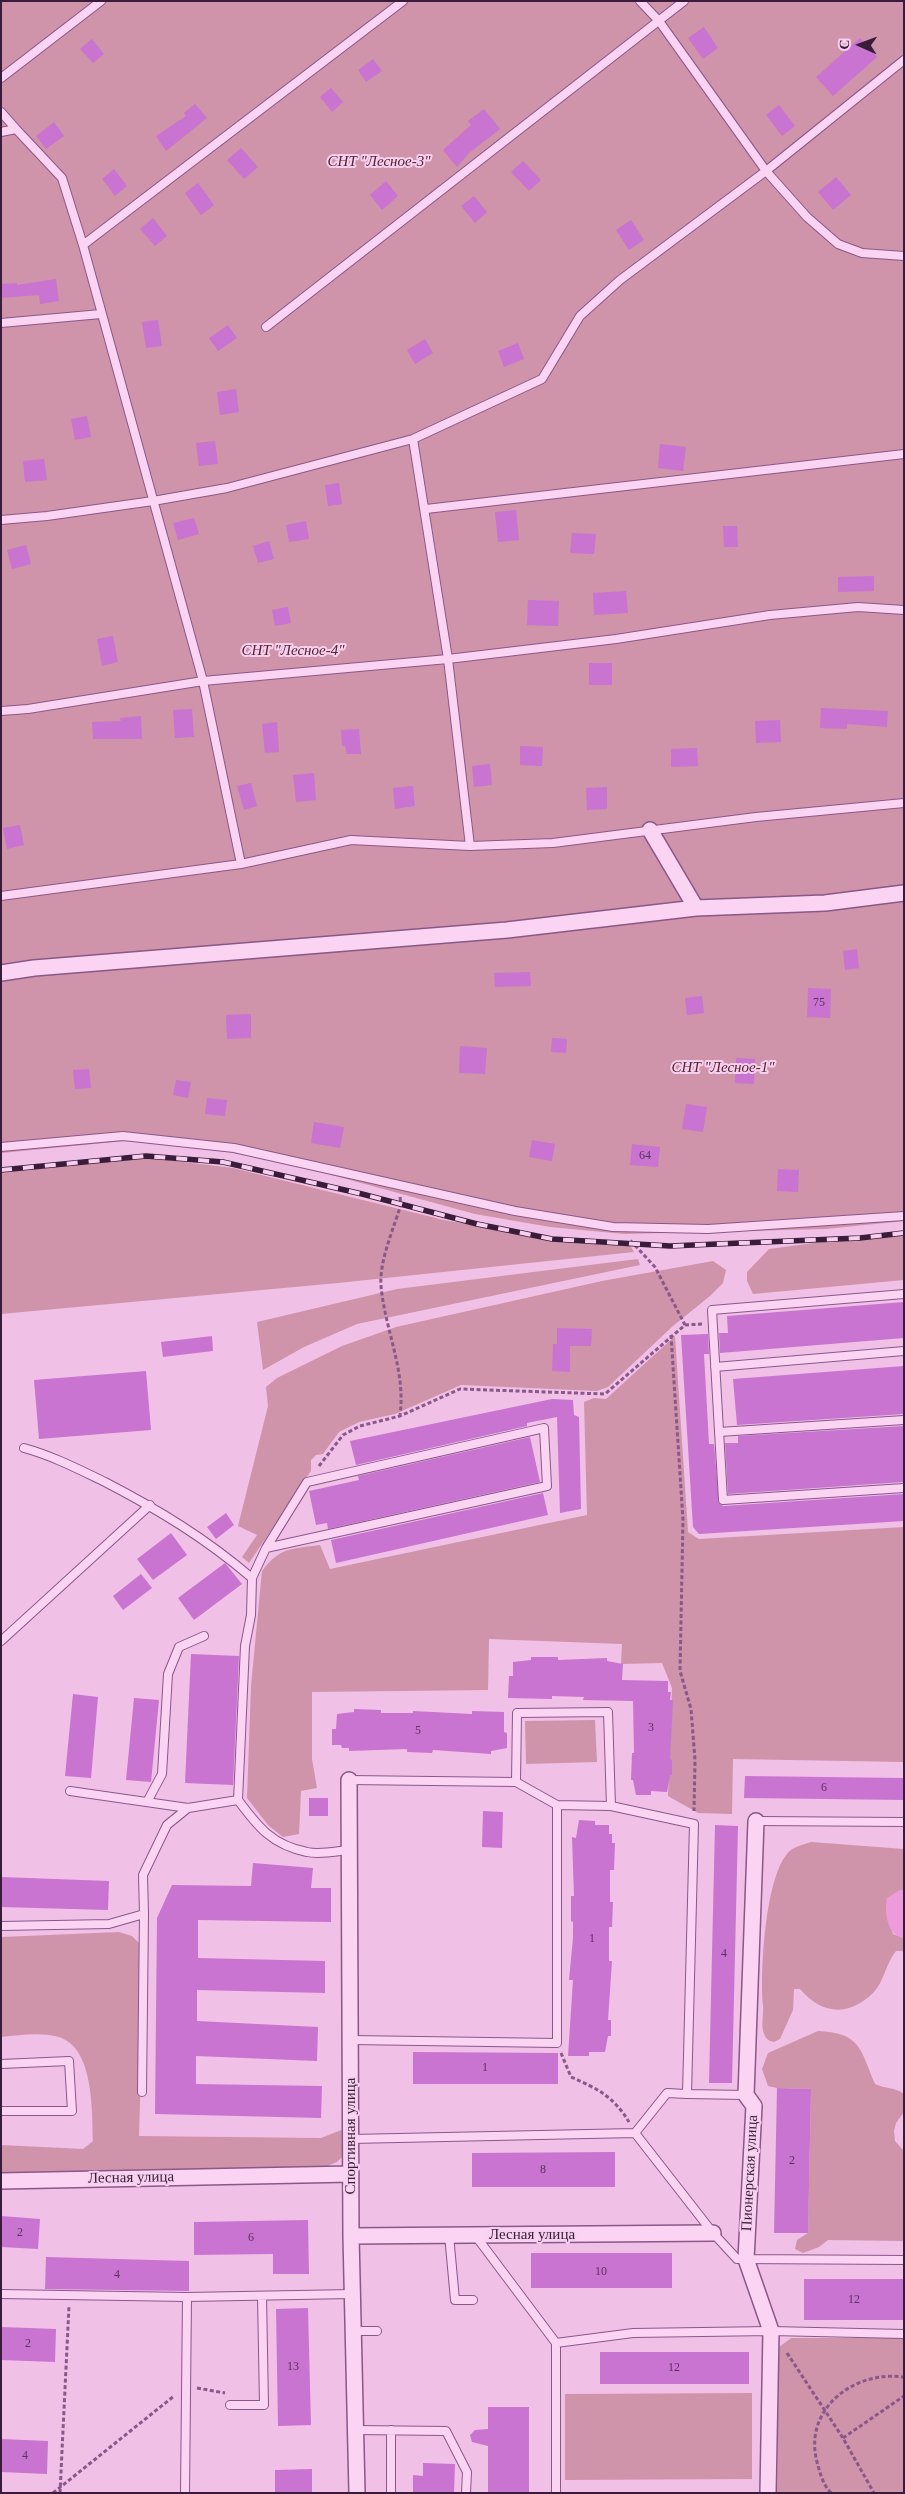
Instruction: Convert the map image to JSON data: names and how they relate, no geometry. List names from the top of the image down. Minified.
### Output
{"streets":{"street":["Спортивная улица","Пионерская улица","Лесная улица"]},"crossings":[["Спортивная улица","Лесная улица"]],"parks":["СНТ \"Лесное-3\"","СНТ \"Лесное-4\"","СНТ \"Лесное-1\""],"house_numbers":["75","64","3","5","6","1","4","1","2","8","2","6","10","4","12","2","13","12","4"],"north":"left"}
